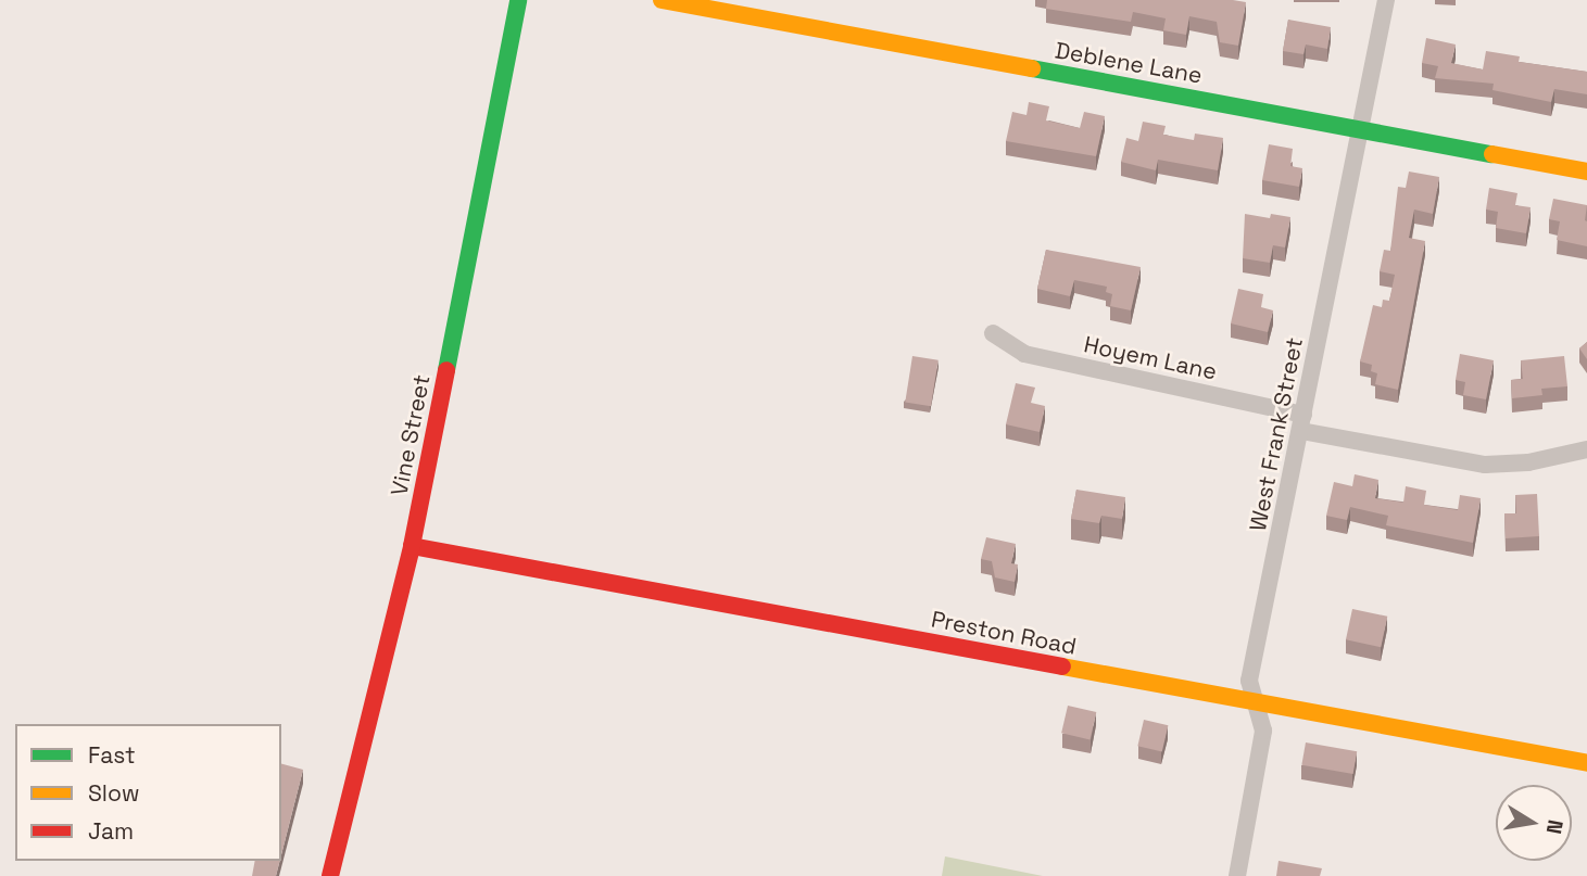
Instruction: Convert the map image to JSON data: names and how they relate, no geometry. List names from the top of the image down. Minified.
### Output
{"streets":{"street":["Deblene Lane","Hoyem Lane","West Frank Street","Vine Street","Preston Road"]},"crossings":[["Deblene Lane","West Frank Street"],["Hoyem Lane","West Frank Street"],["West Frank Street","Preston Road"],["Vine Street","Preston Road"]],"legend":["Fast","Slow","Jam"],"north":"right"}
